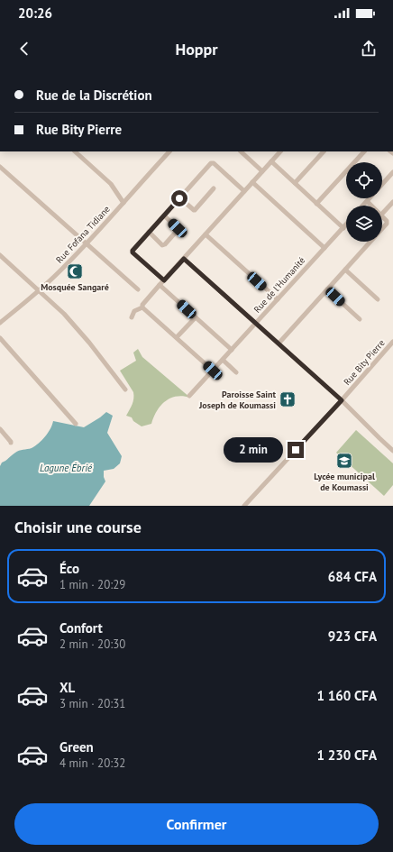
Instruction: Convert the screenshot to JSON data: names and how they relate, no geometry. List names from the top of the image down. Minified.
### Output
{"streets":{"street":["Rue Fofana Tidiane","Rue de l'Humanité","Rue Bity Pierre"]},"water":["Lagune Ébrié"],"places":{"mosque":["Mosquée Sangaré"],"church":["Paroisse Saint Joseph de Koumassi"],"school or university":["Lycée municipal de Koumassi"]},"page":{"status":"20:26","header":"Hoppr","banner":["Rue de la Discrétion","Rue Bity Pierre"],"bubble":"2 min","heading":"Choisir une course","list":[{"name":"Éco","note":"1 min · 20:29","value":"684 CFA"},{"name":"Confort","note":"2 min · 20:30","value":"923 CFA"},{"name":"XL","note":"3 min · 20:31","value":"1 160 CFA"},{"name":"Green","note":"4 min · 20:32","value":"1 230 CFA"}],"buttons":"Confirmer"}}
